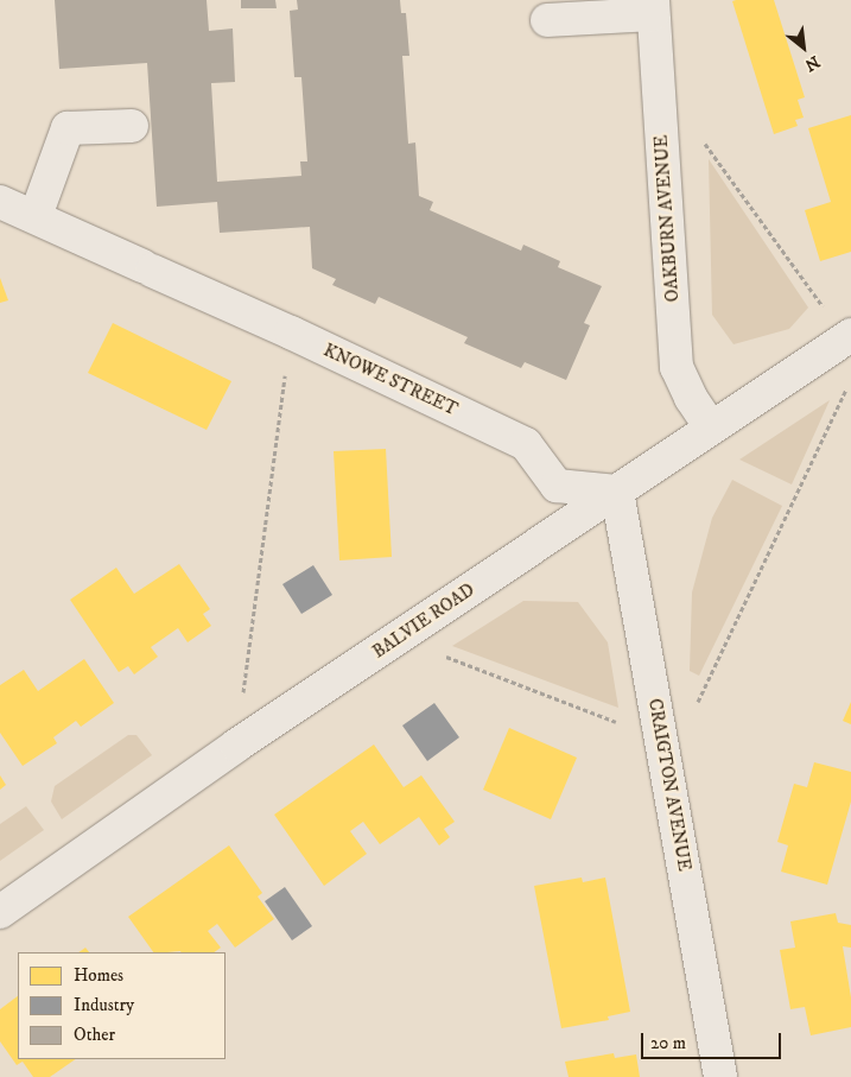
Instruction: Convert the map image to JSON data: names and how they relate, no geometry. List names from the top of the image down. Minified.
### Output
{"streets":{"street":["OAKBURN AVENUE","KNOWE STREET","BALVIE ROAD","CRAIGTON AVENUE"]},"crossings":[["OAKBURN AVENUE","BALVIE ROAD"],["KNOWE STREET","BALVIE ROAD"],["KNOWE STREET","CRAIGTON AVENUE"],["BALVIE ROAD","CRAIGTON AVENUE"]],"legend":["Homes","Industry","Other"],"scale_bar":"20 m","north":"bottom right"}
